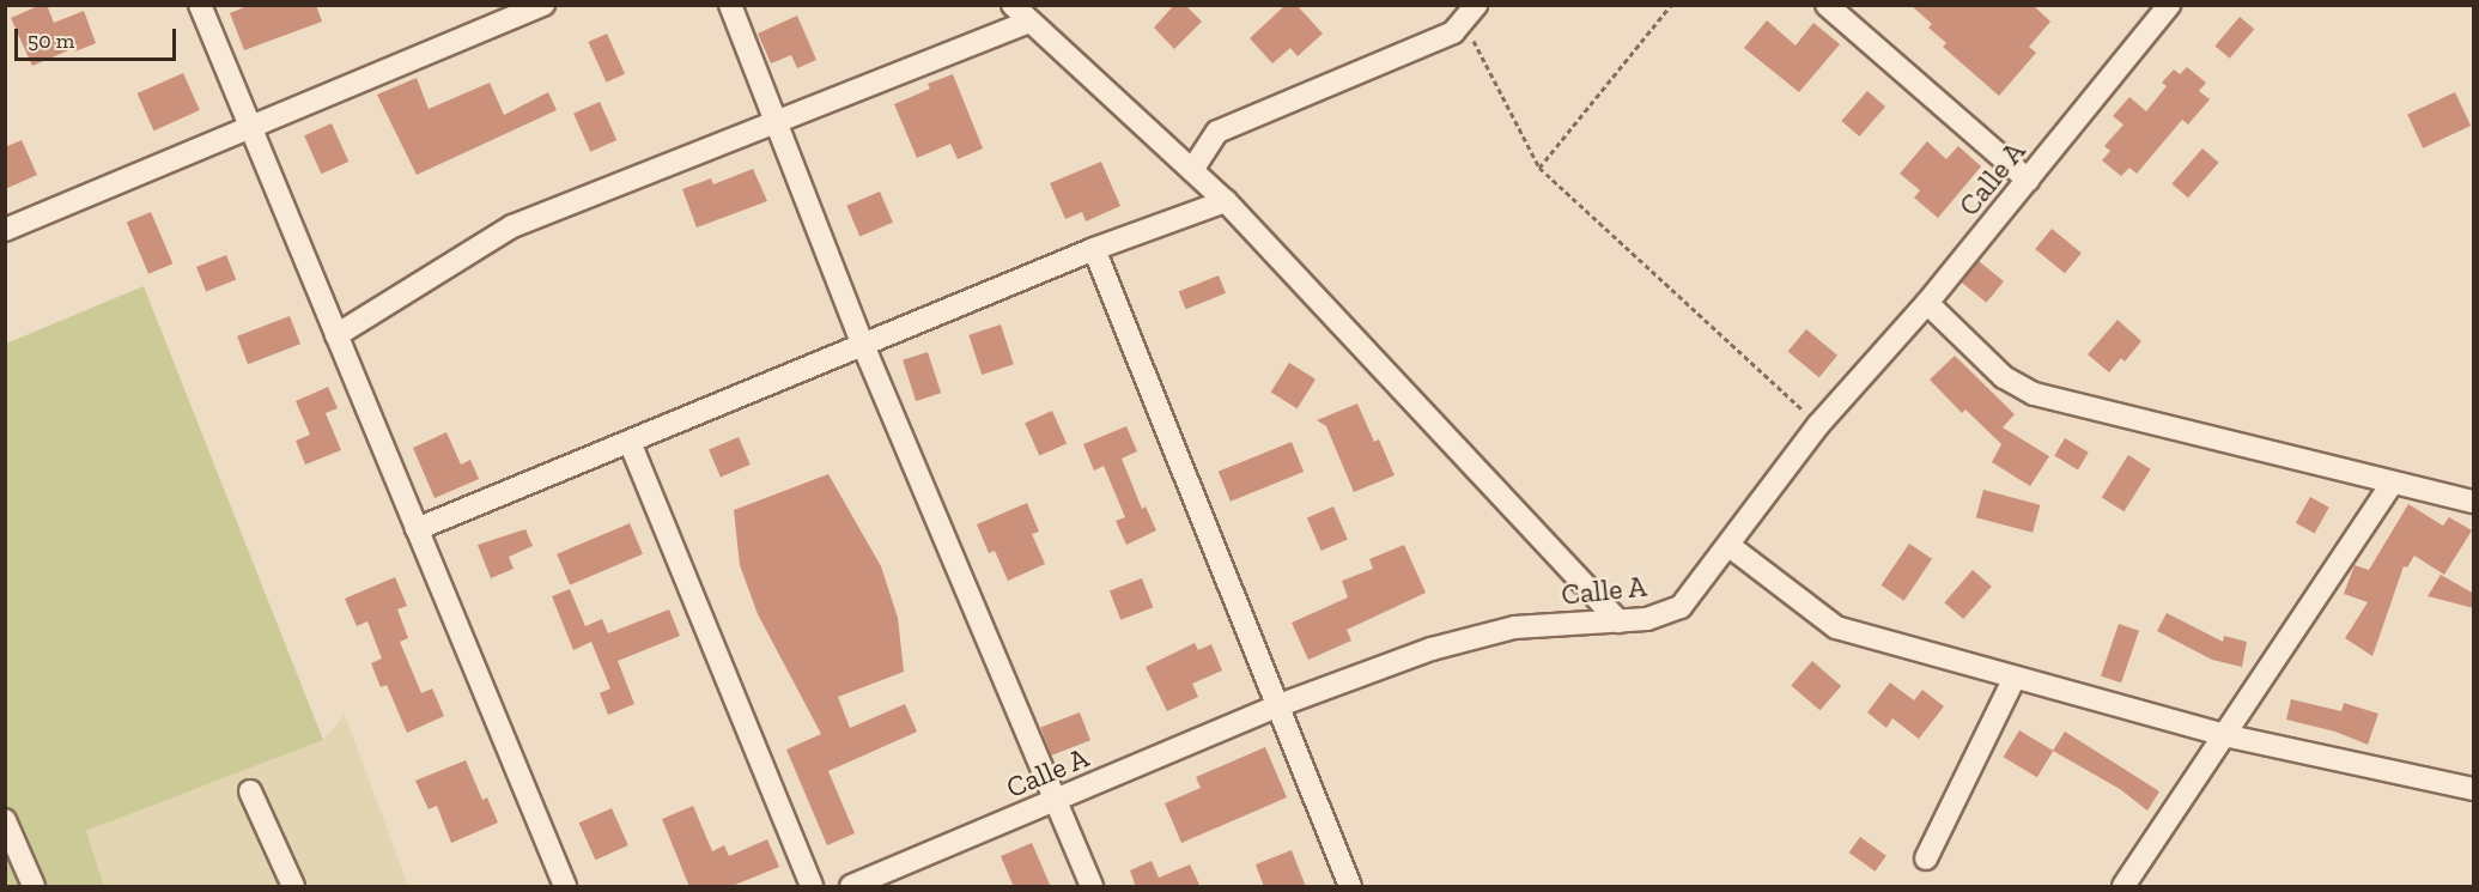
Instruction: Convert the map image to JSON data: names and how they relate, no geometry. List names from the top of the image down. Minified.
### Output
{"streets":{"street":["Calle A"]},"scale_bar":"50 m"}
